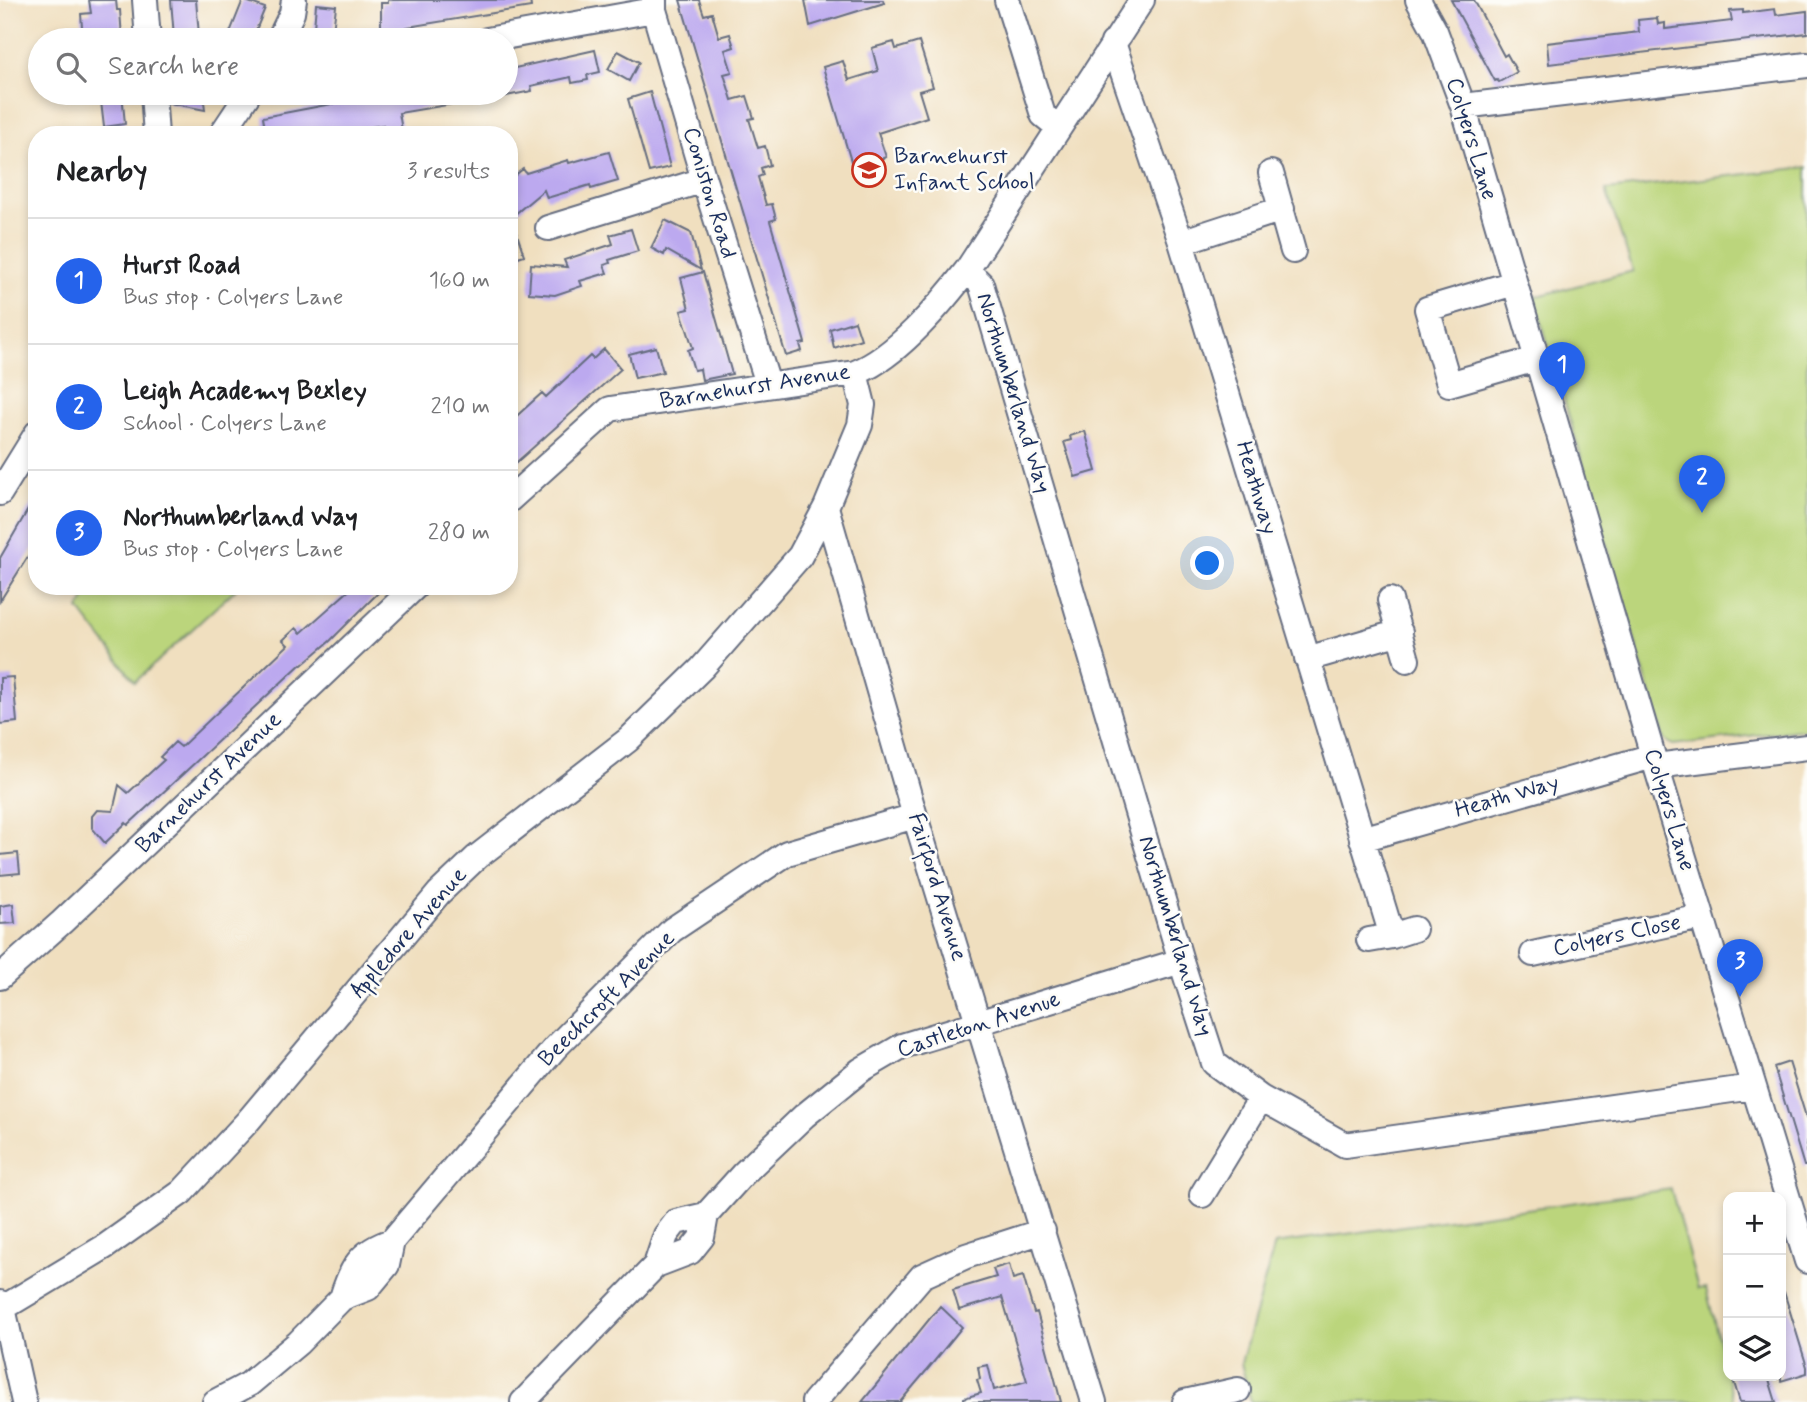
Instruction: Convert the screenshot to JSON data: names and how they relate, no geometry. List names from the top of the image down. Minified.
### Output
{"streets":{"street":["Colyers Lane","Coniston Road","Barnehurst Avenue","Northumberland Way","Heathway","Heath Way","Fairford Avenue","Appledore Avenue","Colyers Close","Beechcroft Avenue","Castleton Avenue"]},"crossings":[["Colyers Lane","Northumberland Way"],["Colyers Lane","Heath Way"],["Colyers Lane","Colyers Close"],["Coniston Road","Barnehurst Avenue"],["Barnehurst Avenue","Northumberland Way"],["Barnehurst Avenue","Heathway"],["Northumberland Way","Castleton Avenue"],["Heathway","Heath Way"],["Fairford Avenue","Appledore Avenue"],["Fairford Avenue","Beechcroft Avenue"],["Fairford Avenue","Castleton Avenue"]],"places":{"school or university":["Barnehurst Infant School"]},"page":{"search":"Search here","heading":["Nearby","3 results"],"list":[{"mark":"1","name":"Hurst Road","note":"Bus stop · Colyers Lane","value":"160 m"},{"mark":"2","name":"Leigh Academy Bexley","note":"School · Colyers Lane","value":"210 m"},{"mark":"3","name":"Northumberland Way","note":"Bus stop · Colyers Lane","value":"280 m"}],"pins":["1","2","3"],"map_buttons":["+","−"]}}
